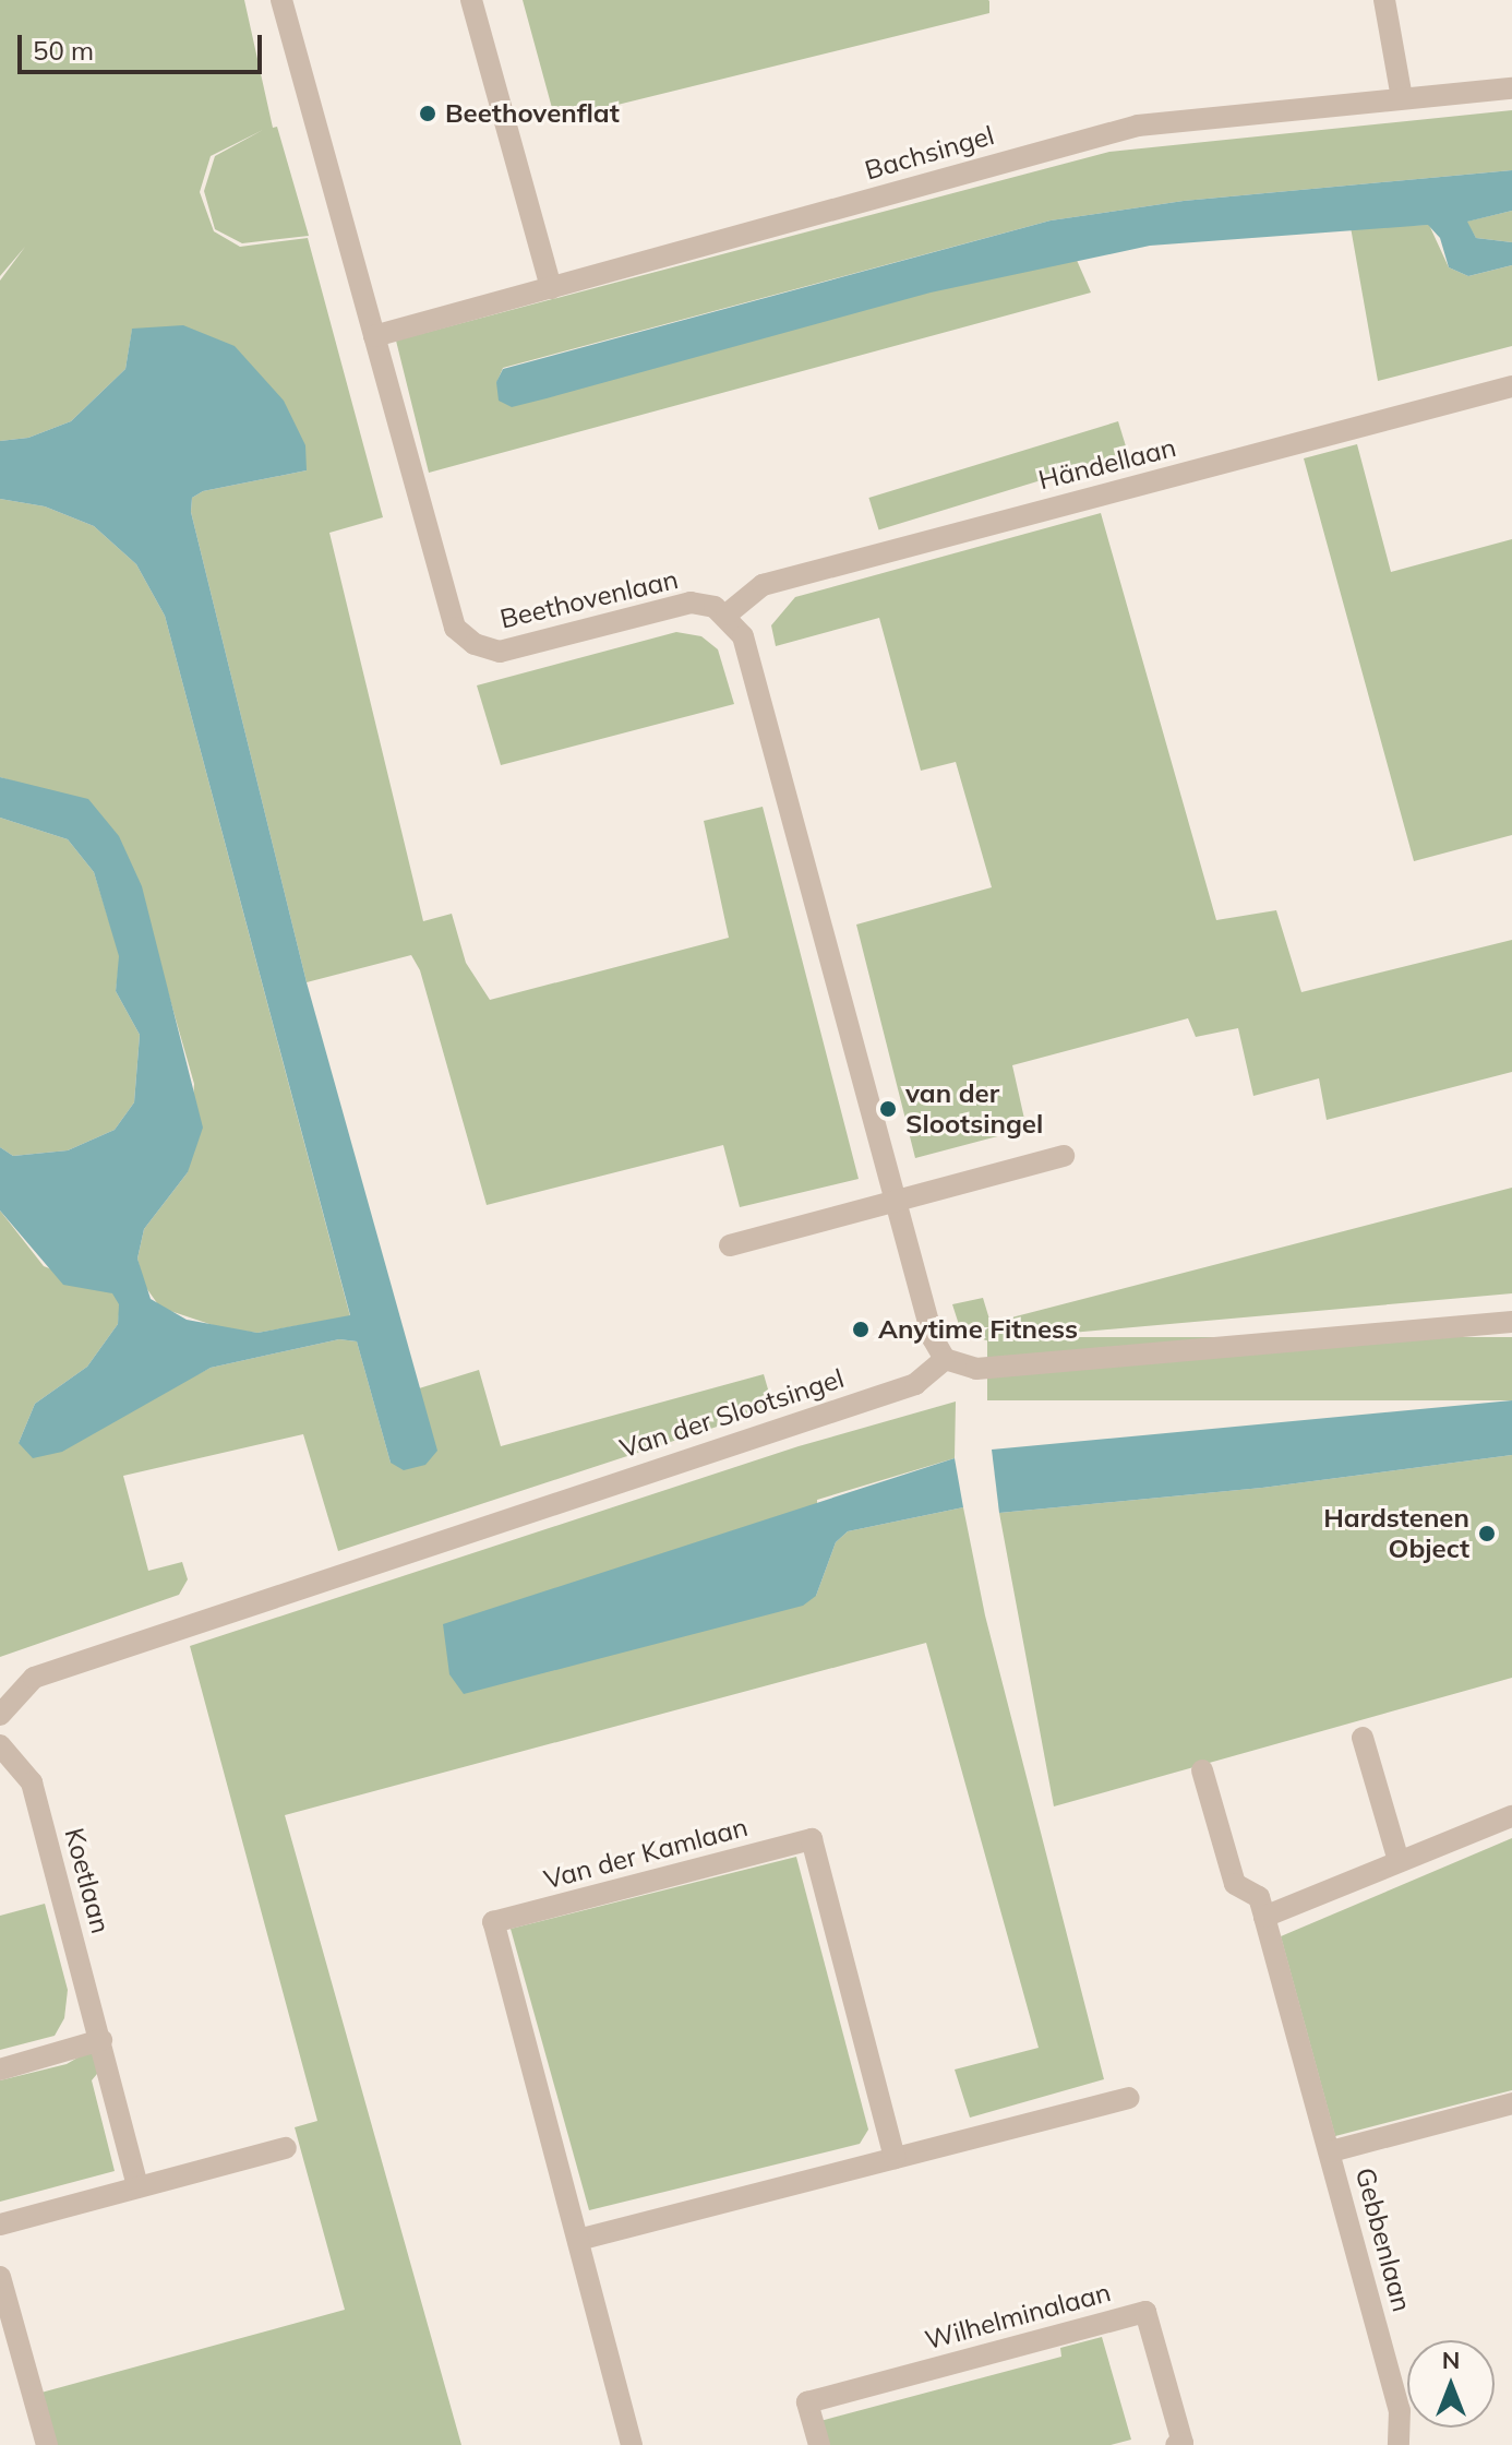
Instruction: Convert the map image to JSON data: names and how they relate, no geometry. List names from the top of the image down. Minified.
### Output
{"streets":{"street":["Bachsingel","Händellaan","Beethovenlaan","Van der Slootsingel","Van der Kamlaan","Koetlaan","Gebbenlaan","Wilhelminalaan"]},"crossings":[["Bachsingel","Beethovenlaan"],["Händellaan","Beethovenlaan"]],"places":["Beethovenflat","van der Slootsingel","Anytime Fitness","Hardstenen Object"],"scale_bar":"50 m","north":"top"}
